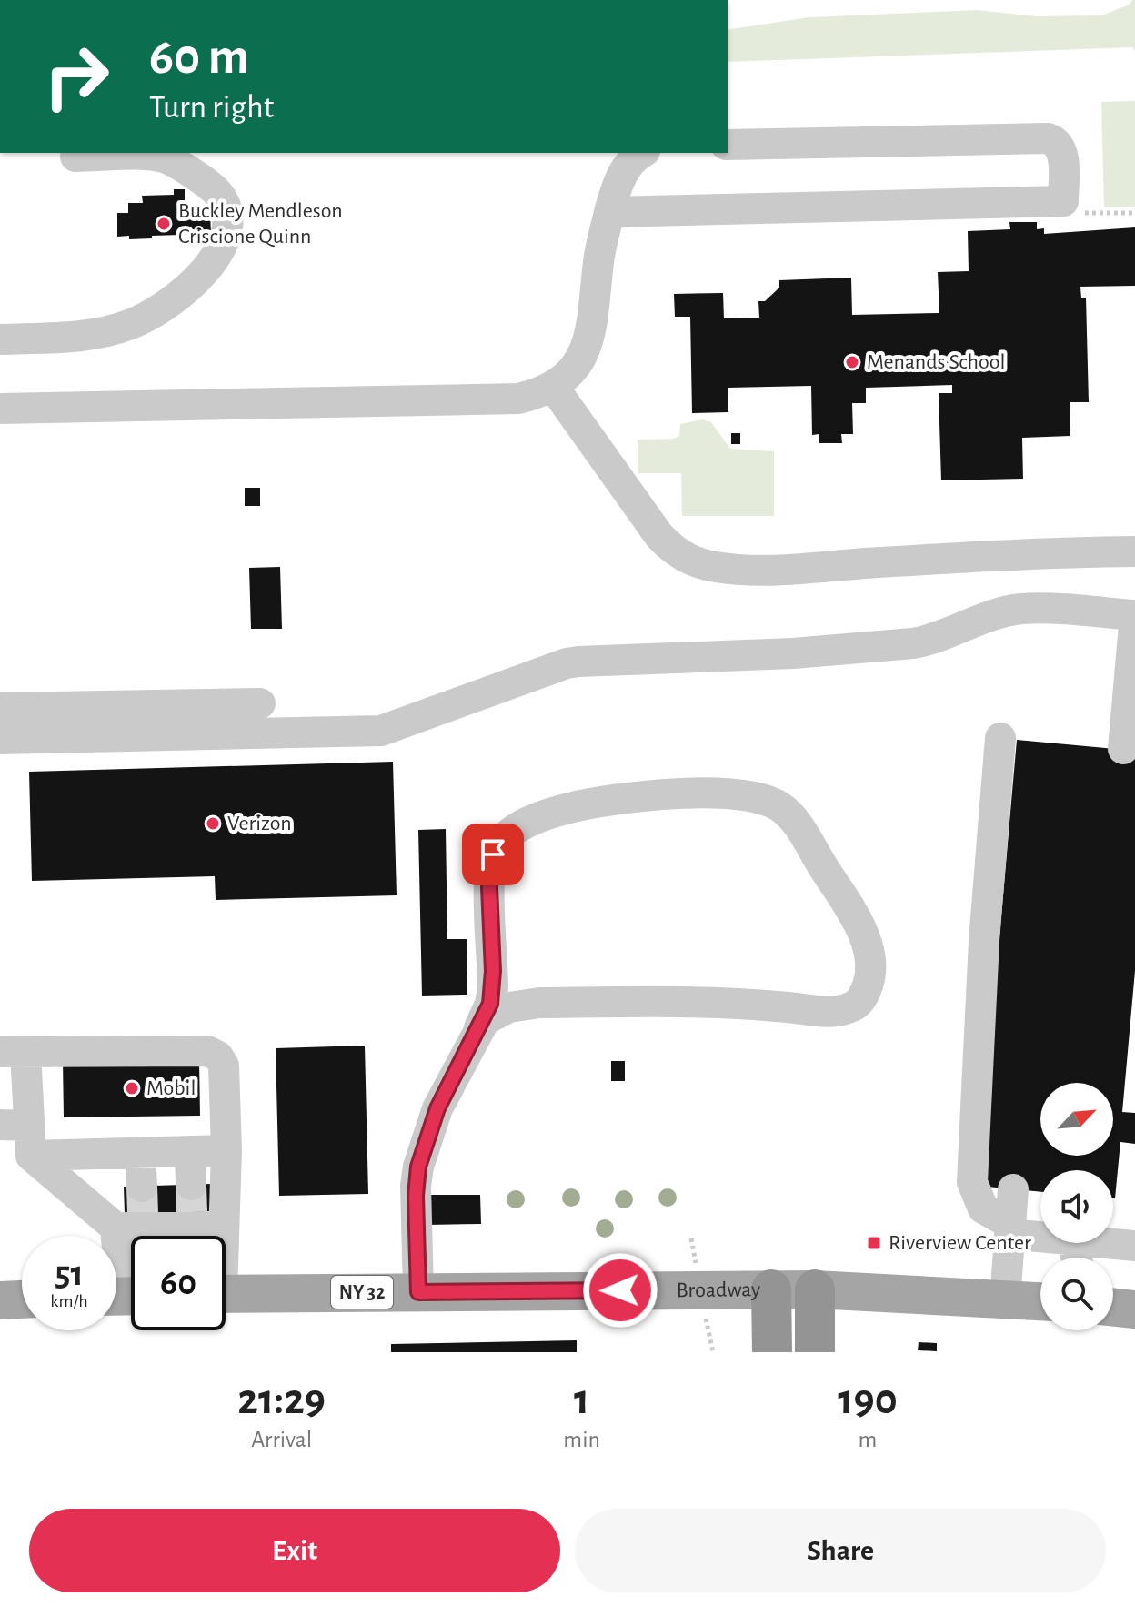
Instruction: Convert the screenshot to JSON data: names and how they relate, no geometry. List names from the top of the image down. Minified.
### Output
{"streets":{"main road":["Broadway","NY 32"]},"places":{"other":["Buckley Mendleson Criscione Quinn","Menands School","Verizon","Mobil"],"transit":["Riverview Center"]},"north":"top right","page":{"turn":["60 m","Turn right"],"speed":"51 km/h","limit":"60","eta":["21:29","Arrival","1","min","190","m"],"buttons":["Exit","Share"]}}
